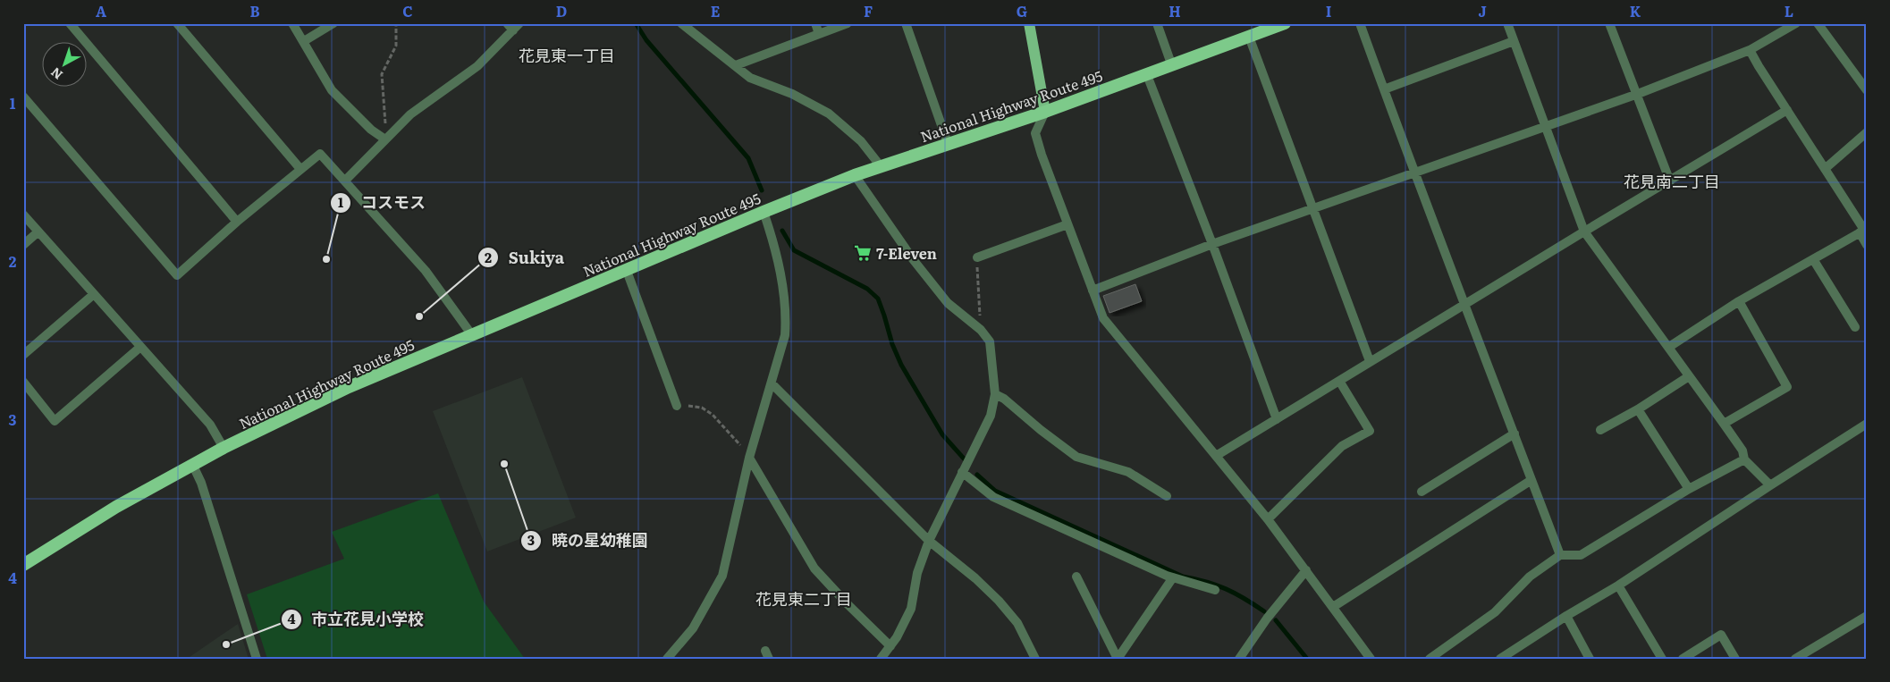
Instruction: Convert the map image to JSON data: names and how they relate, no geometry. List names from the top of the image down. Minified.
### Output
{"streets":{"highway":["National Highway Route 495"]},"districts":["花見東一丁目","花見南二丁目","花見東二丁目"],"places":{"supermarket":["7-Eleven"],"other":["コスモス","Sukiya","暁の星幼稚園","市立花見小学校"]},"north":"bottom left","grid":{"columns":["A","B","C","D","E","F","G","H","I","J","K","L"],"rows":["1","2","3","4"]}}
